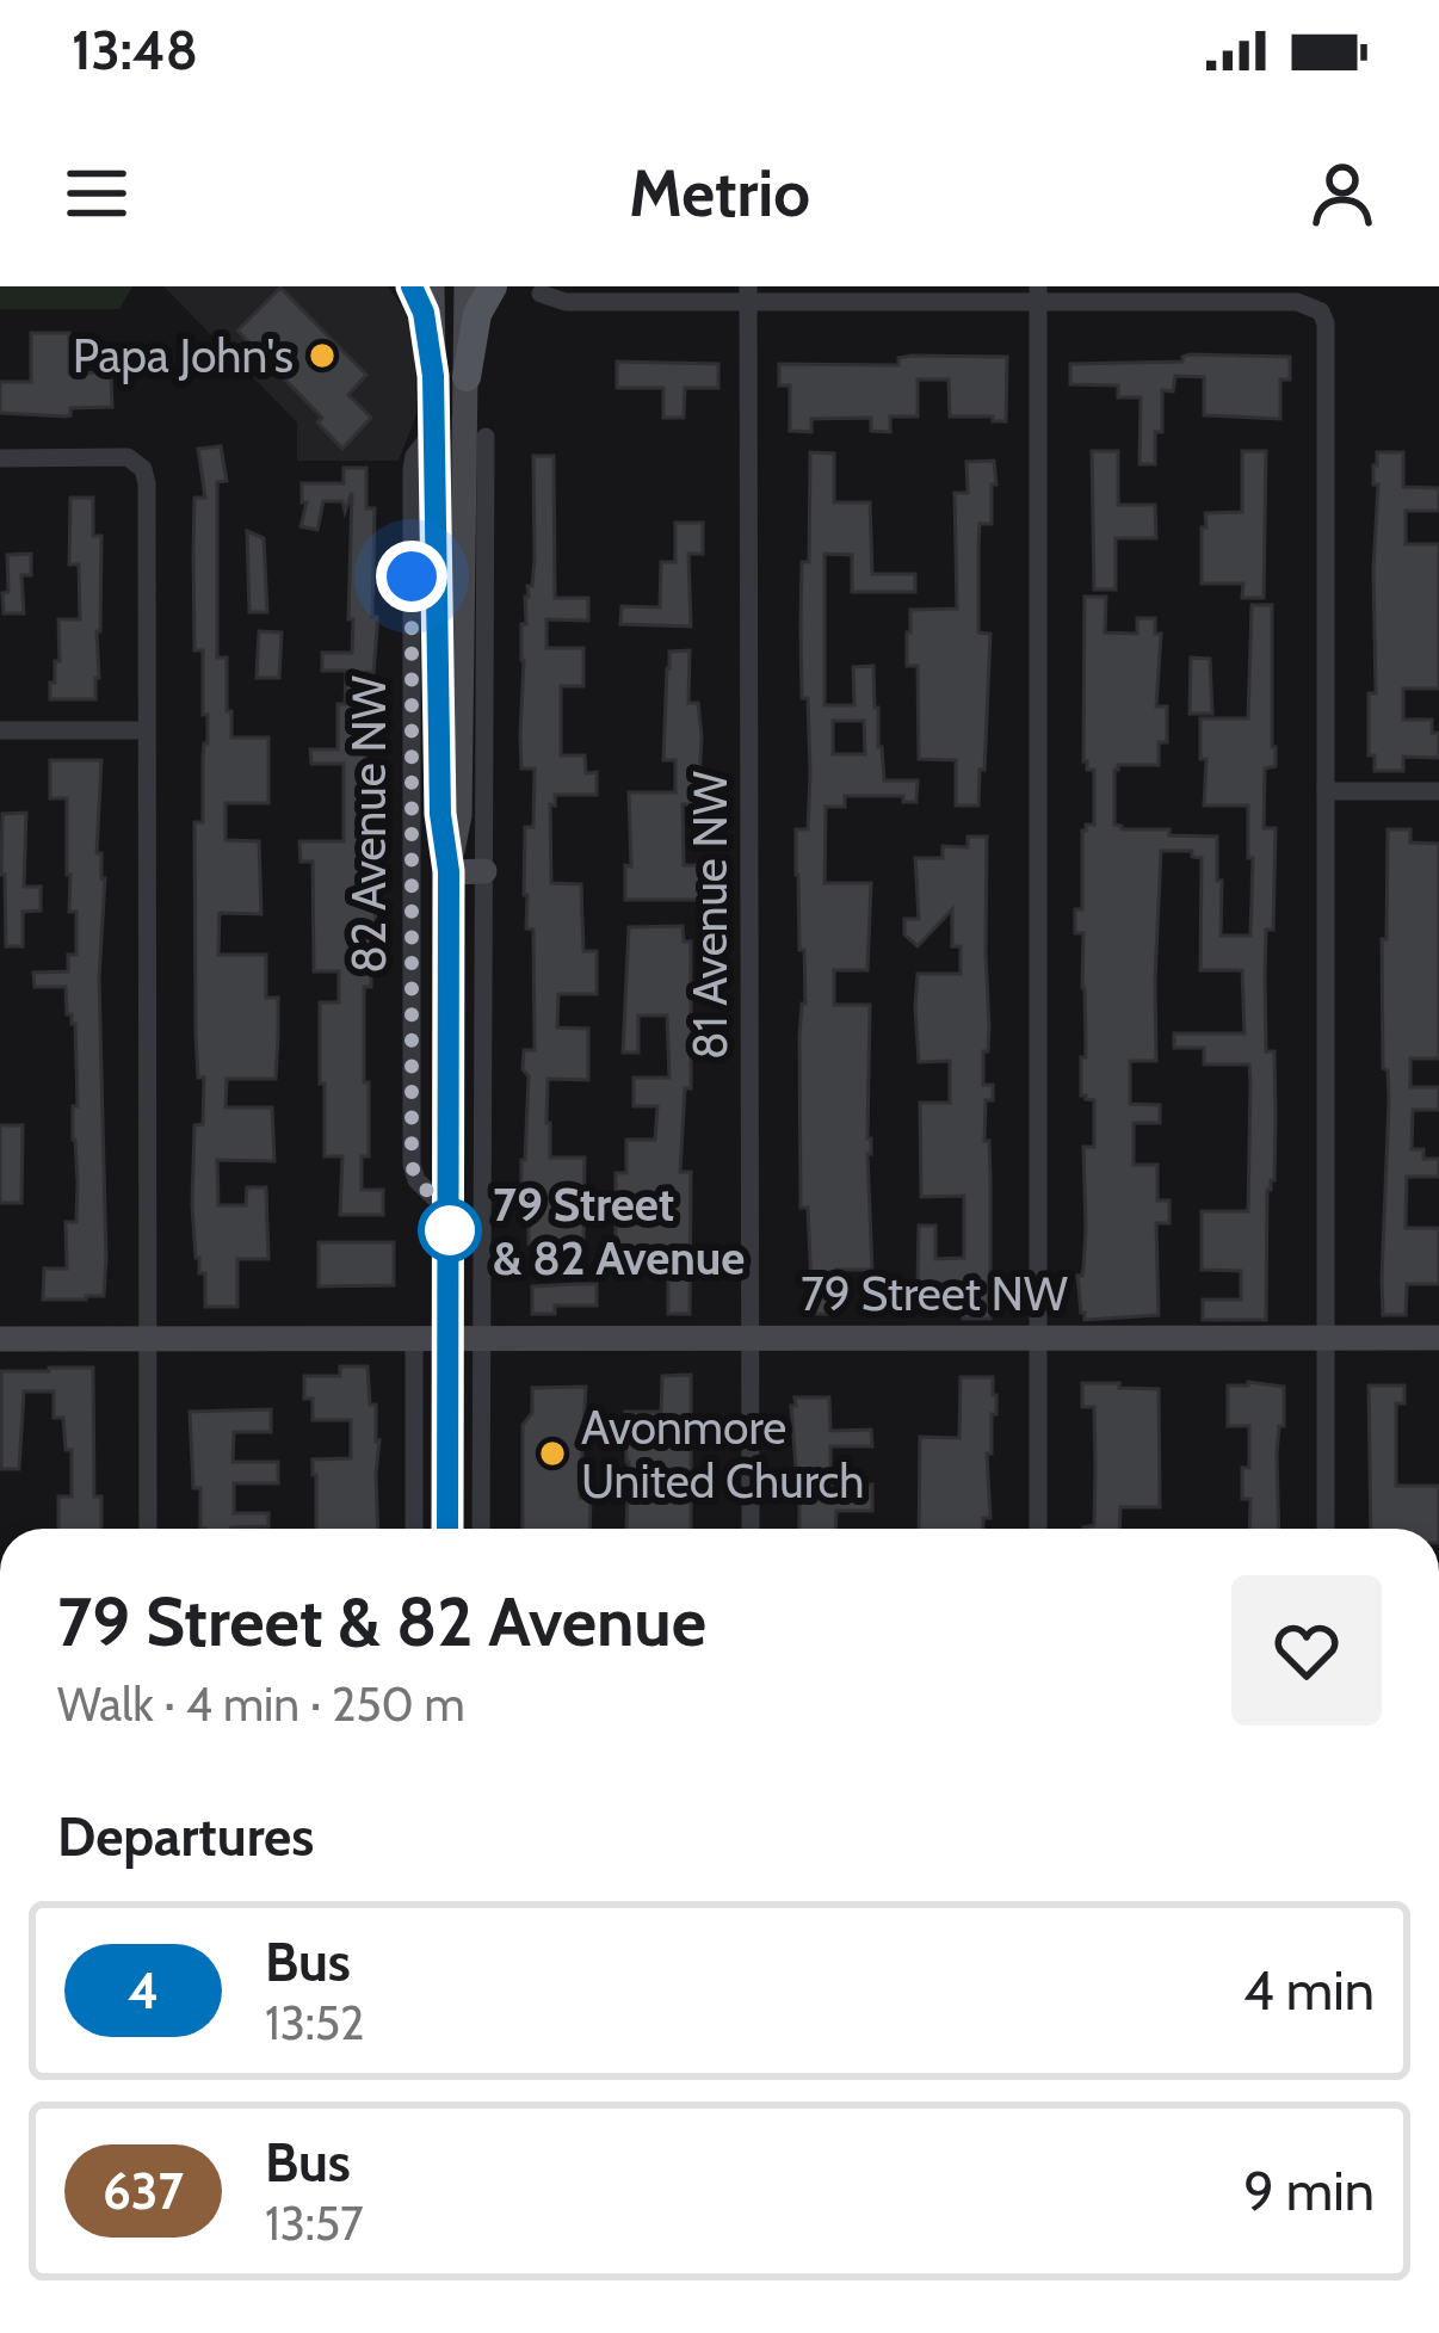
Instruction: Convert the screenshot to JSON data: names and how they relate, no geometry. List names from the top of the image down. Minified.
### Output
{"streets":{"main road":["82 Avenue NW","79 Street NW"],"street":["81 Avenue NW"]},"crossings":[["82 Avenue NW","79 Street NW"],["81 Avenue NW","79 Street NW"]],"places":["Papa John's","79 Street & 82 Avenue","Avonmore United Church"],"lines":["bus line 4"],"page":{"status":"13:48","header":"Metrio","heading":[["79 Street & 82 Avenue","Walk · 4 min · 250 m"],"Departures"],"list":[{"mark":"4","name":"Bus","note":"13:52","value":"4 min"},{"mark":"637","name":"Bus","note":"13:57","value":"9 min"}]}}
